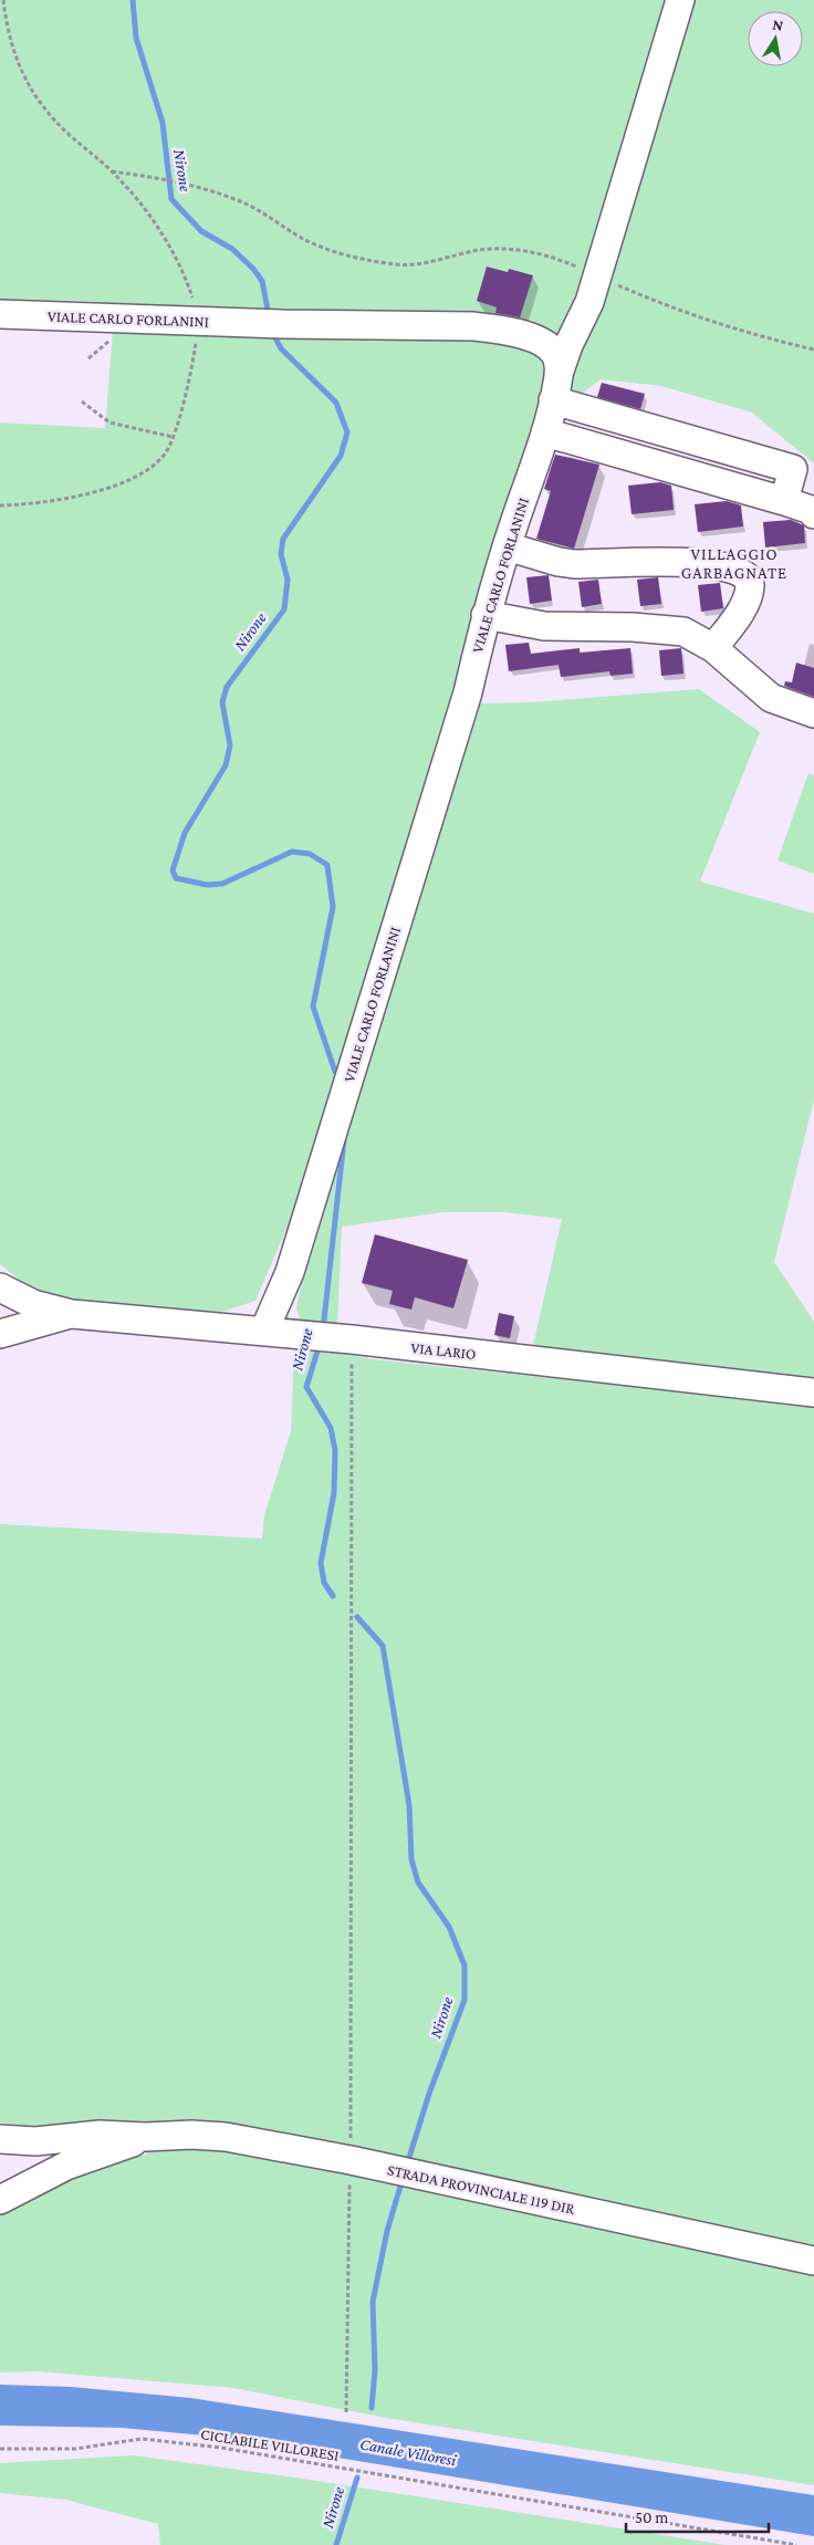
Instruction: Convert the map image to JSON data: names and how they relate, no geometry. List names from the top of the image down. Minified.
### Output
{"streets":{"street":["VIALE CARLO FORLANINI","VIA LARIO","STRADA PROVINCIALE 119 DIR"],"path":["CICLABILE VILLORESI"]},"crossings":[["VIALE CARLO FORLANINI","VIA LARIO"]],"districts":["VILLAGGIO GARBAGNATE"],"water":["Nirone","Canale Villoresi"],"scale_bar":"50 m","north":"top"}
